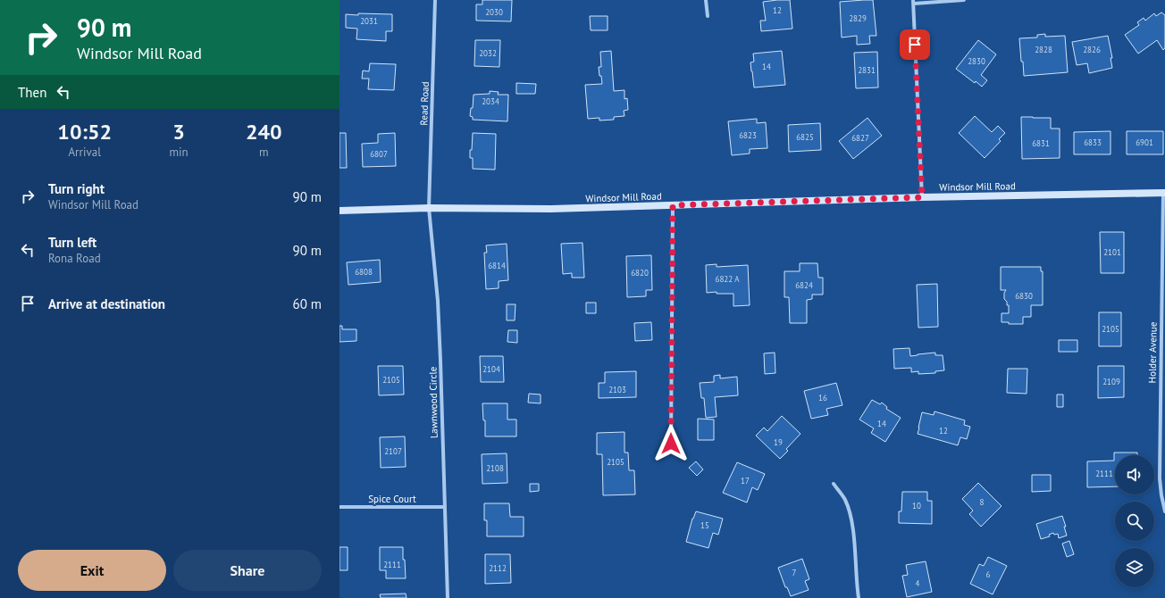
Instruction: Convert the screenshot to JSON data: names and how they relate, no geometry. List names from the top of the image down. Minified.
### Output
{"streets":{"main road":["Windsor Mill Road"],"street":["Read Road","Holder Avenue","Lawnwood Circle","Spice Court"]},"crossings":[["Read Road","Windsor Mill Road"],["Read Road","Lawnwood Circle"],["Windsor Mill Road","Holder Avenue"],["Windsor Mill Road","Lawnwood Circle"],["Lawnwood Circle","Spice Court"]],"house_numbers":["12","2030","2829","2031","2828","2826","2032","2830","14","2831","2034","6823","6825","6827","6833","6901","6831","6807","2101","6814","6808","6820","6822 A","6824","6830","2105","2104","2105","2109","2103","16","14","12","19","2107","2105","2108","2111","17","8","10","15","2111","2112","7","6","4"],"page":{"turn":["90 m","Windsor Mill Road"],"then":"Then","eta":["10:52","Arrival","3","min","240","m"],"list":[{"name":"Turn right","note":"Windsor Mill Road","value":"90 m"},{"name":"Turn left","note":"Rona Road","value":"90 m"},{"name":"Arrive at destination","value":"60 m"}],"buttons":["Exit","Share"]}}
